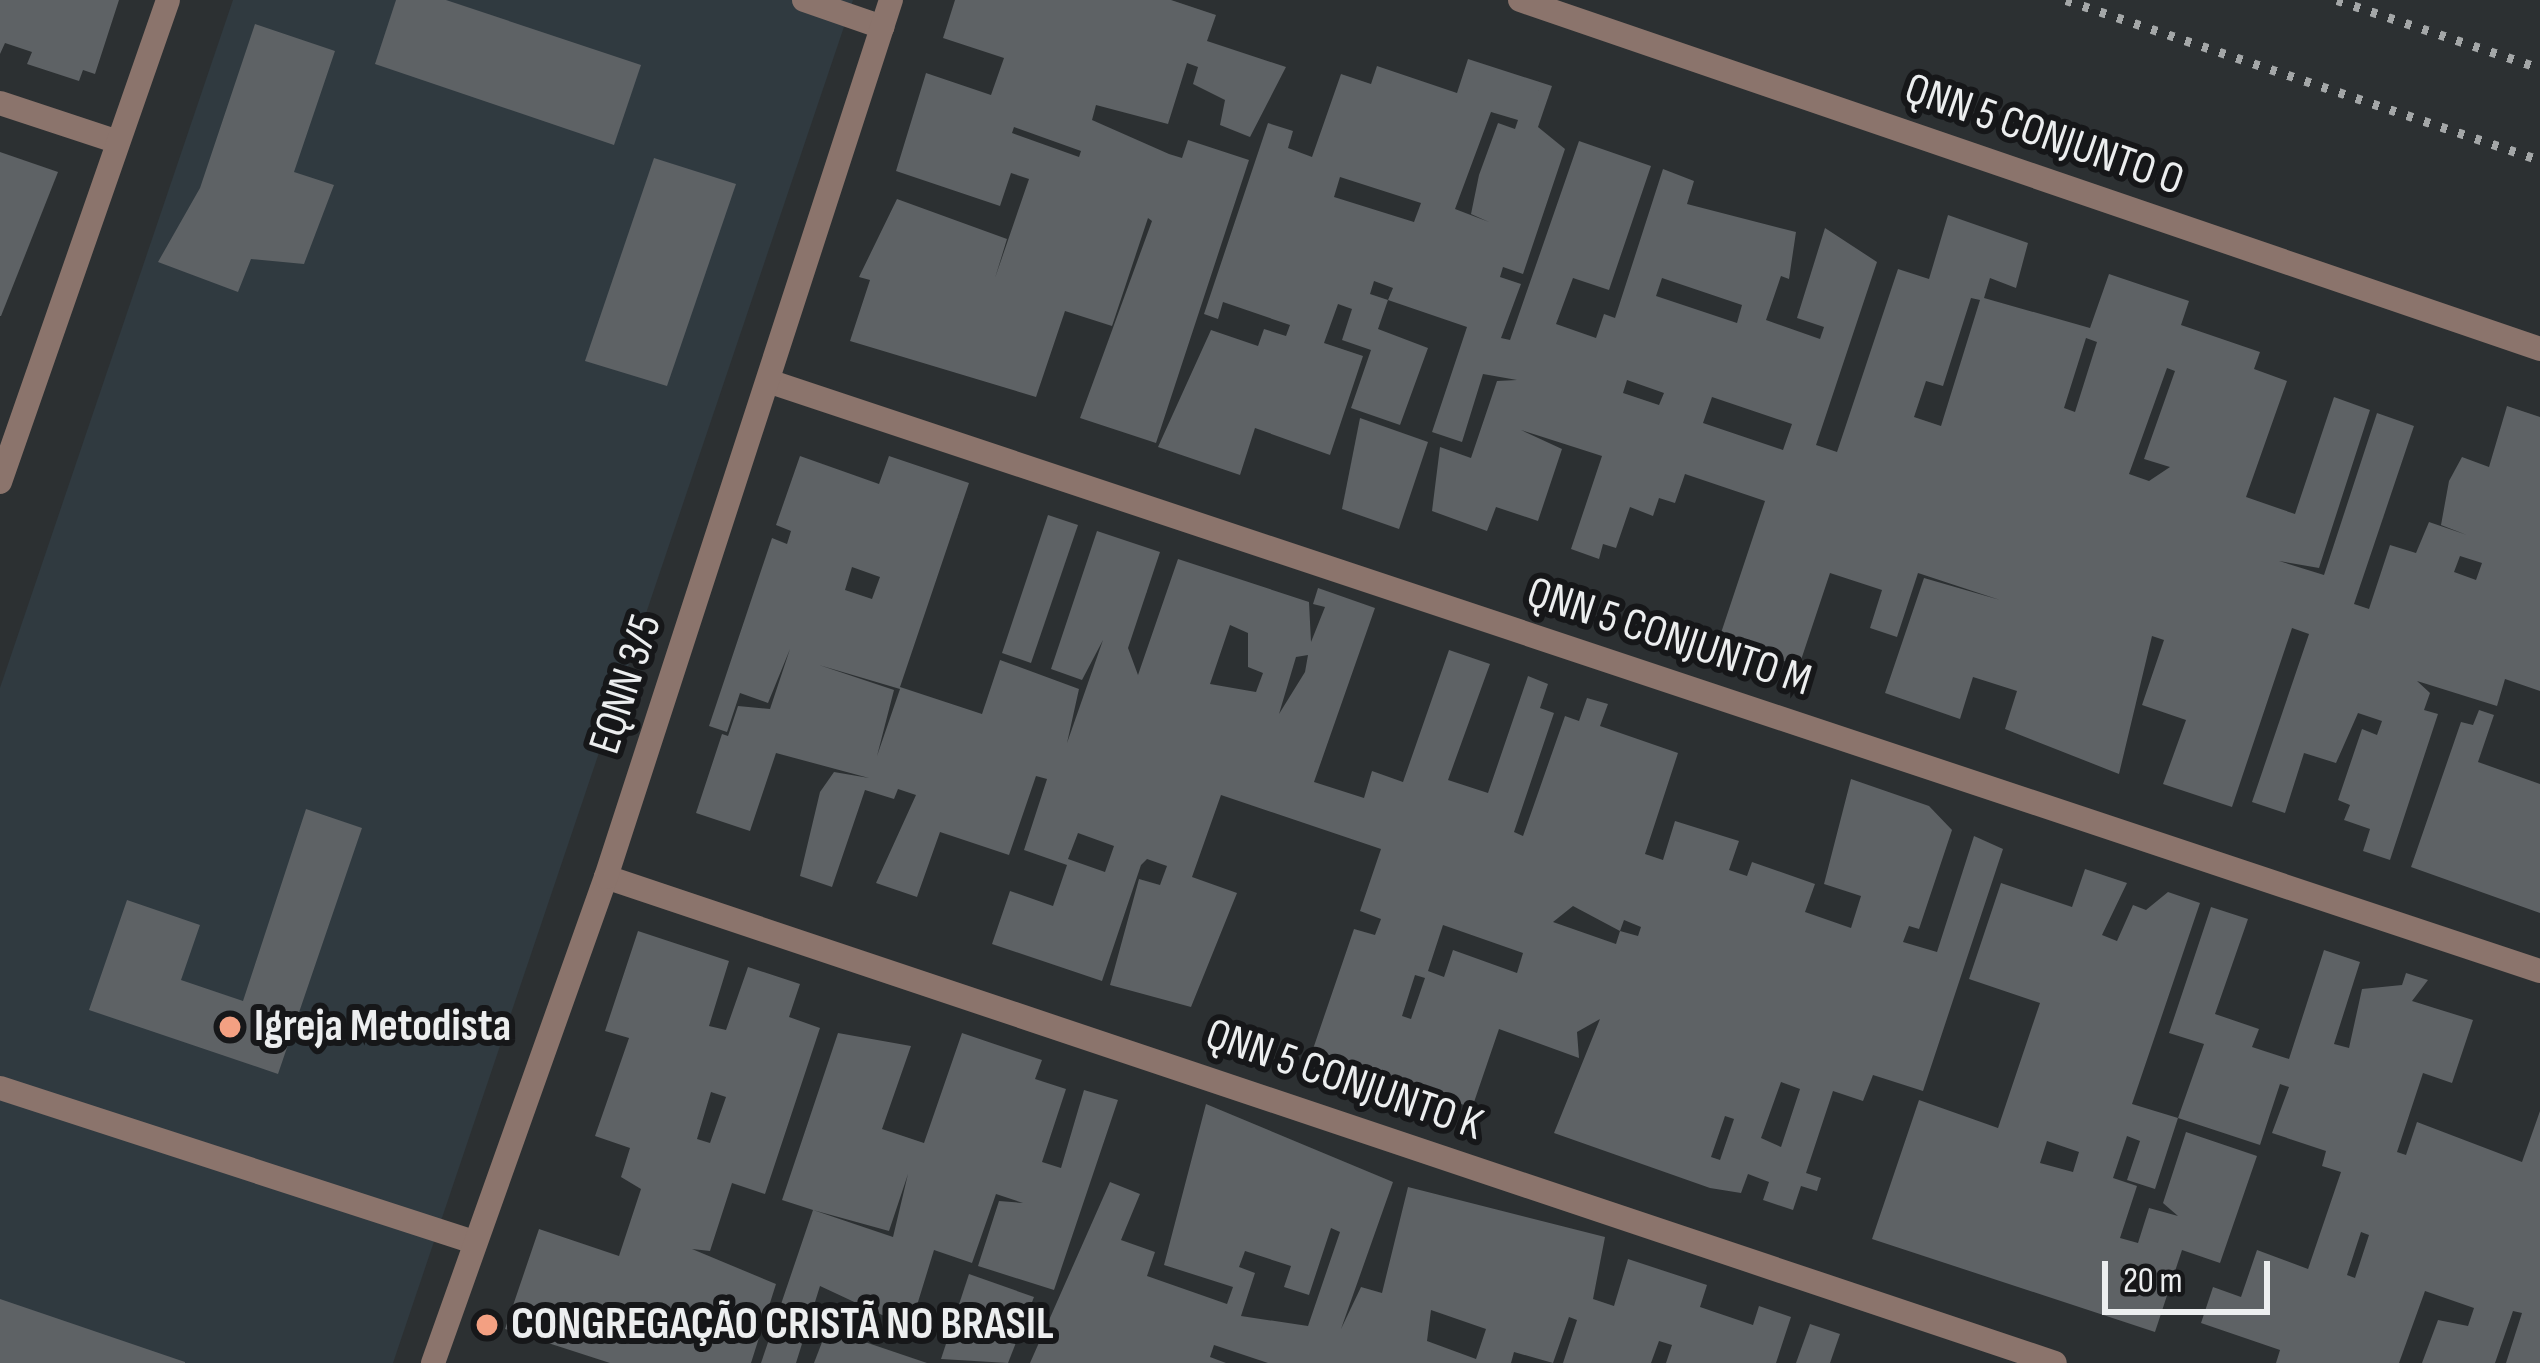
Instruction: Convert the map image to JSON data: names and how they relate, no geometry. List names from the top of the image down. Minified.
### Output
{"streets":{"street":["QNN 5 CONJUNTO O","QNN 5 CONJUNTO M","EQNN 3/5","QNN 5 CONJUNTO K"]},"crossings":[["QNN 5 CONJUNTO M","EQNN 3/5"],["EQNN 3/5","QNN 5 CONJUNTO K"]],"places":["Igreja Metodista","CONGREGAÇÃO CRISTÃ NO BRASIL"],"scale_bar":"20 m"}
